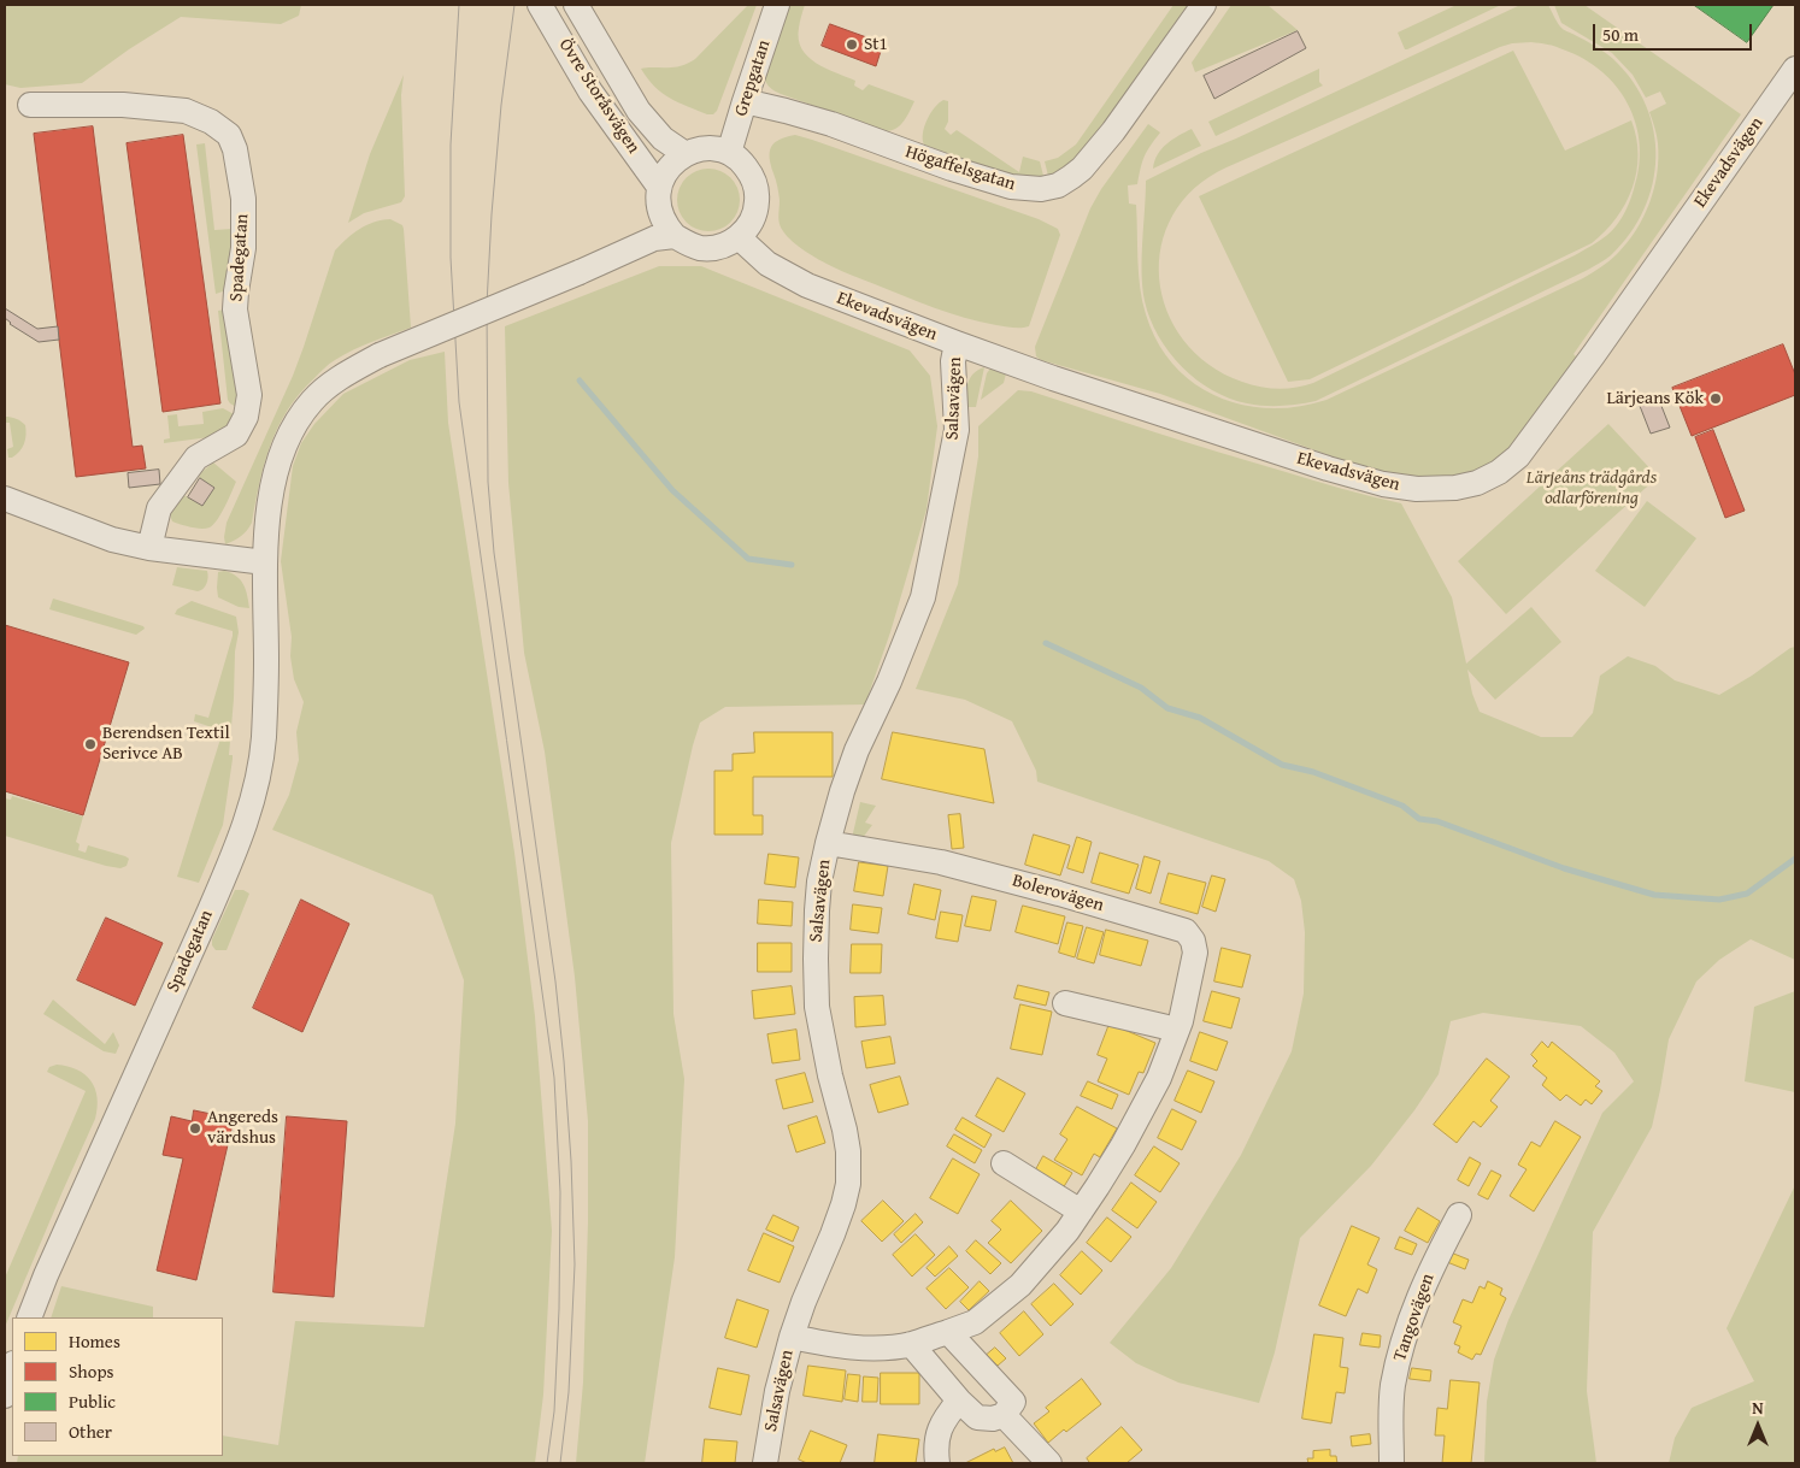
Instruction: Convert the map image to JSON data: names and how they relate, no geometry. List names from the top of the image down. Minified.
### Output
{"streets":{"street":["Grepgatan","Övre Storåsvägen","Ekevadsvägen","Högaffelsgatan","Spadegatan","Salsavägen","Bolerovägen","Tangovägen"]},"crossings":[["Grepgatan","Övre Storåsvägen"],["Grepgatan","Ekevadsvägen"],["Grepgatan","Högaffelsgatan"],["Grepgatan","Spadegatan"],["Övre Storåsvägen","Ekevadsvägen"],["Övre Storåsvägen","Spadegatan"],["Ekevadsvägen","Spadegatan"],["Ekevadsvägen","Salsavägen"],["Salsavägen","Bolerovägen"]],"parks":["Lärjeåns trädgårds odlarförening"],"places":["St1","Lärjeans Kök","Berendsen Textil Serivce AB","Angereds värdshus"],"legend":["Homes","Shops","Public","Other"],"scale_bar":"50 m","north":"top"}
